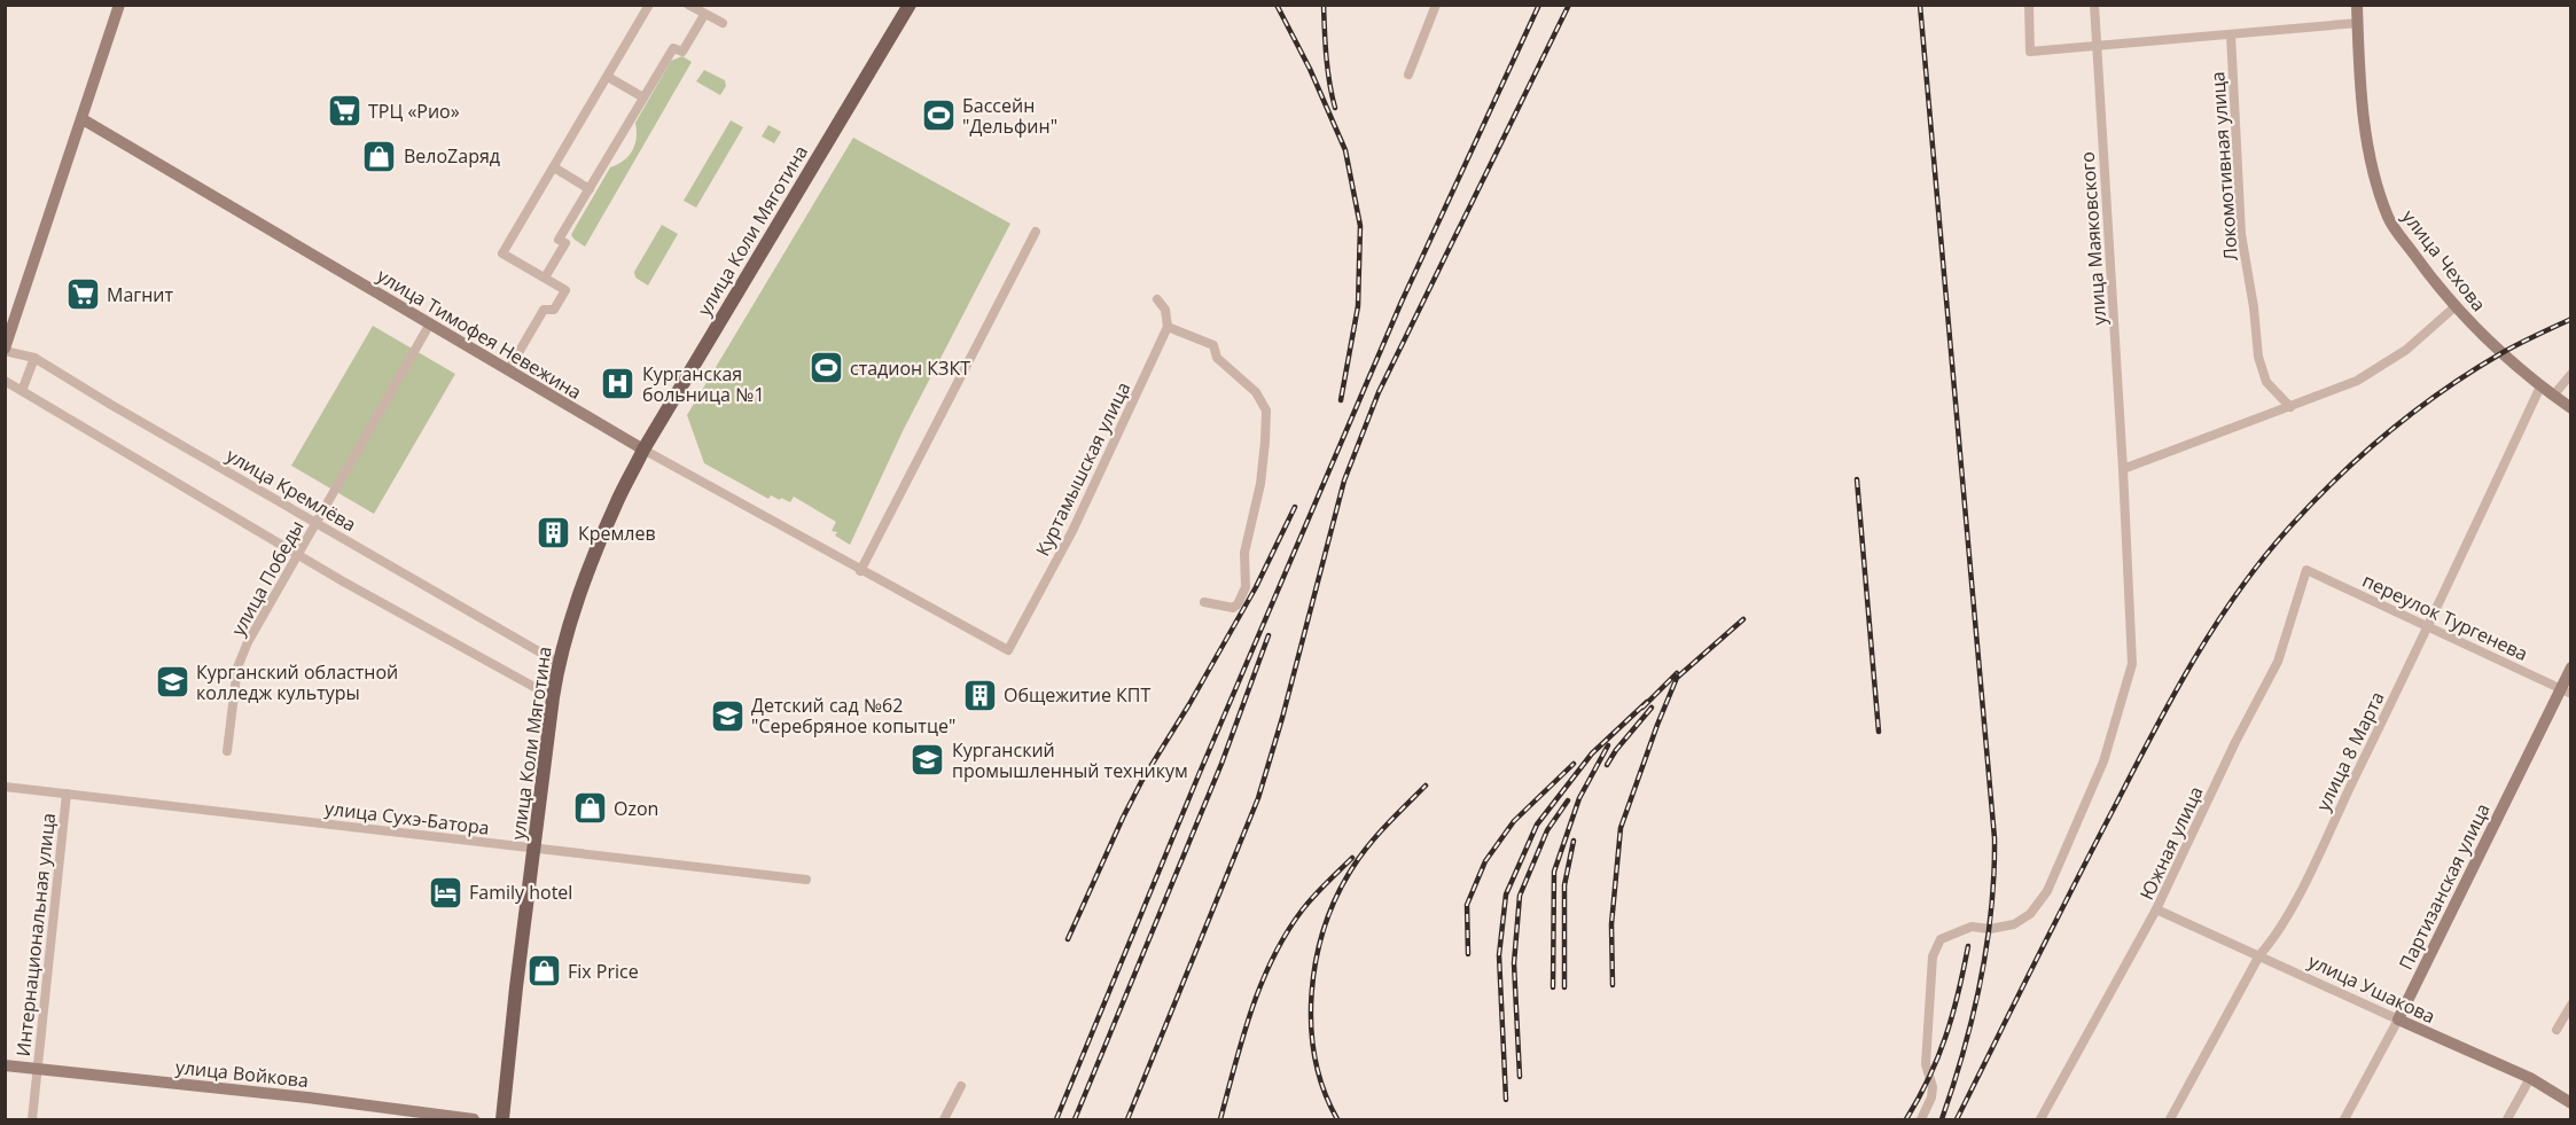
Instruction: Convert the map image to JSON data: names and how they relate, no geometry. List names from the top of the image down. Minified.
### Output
{"streets":{"main road":["улица Коли Мяготина"],"street":["Локомотивная улица","улица Маяковского","улица Чехова","улица Тимофея Невежина","Куртамышская улица","улица Кремлёва","улица Победы","переулок Тургенева","улица 8 Марта","улица Сухэ-Батора","Южная улица","Партизанская улица","Интернациональная улица","улица Ушакова","улица Войкова"]},"crossings":[["улица Коли Мяготина","улица Тимофея Невежина"],["улица Коли Мяготина","улица Кремлёва"],["улица Коли Мяготина","улица Сухэ-Батора"],["улица Чехова","улица 8 Марта"],["улица Тимофея Невежина","Куртамышская улица"],["улица Тимофея Невежина","улица Победы"],["улица Кремлёва","улица Победы"],["переулок Тургенева","улица 8 Марта"],["переулок Тургенева","Южная улица"],["переулок Тургенева","Партизанская улица"],["улица 8 Марта","улица Ушакова"],["улица Сухэ-Батора","Интернациональная улица"],["Южная улица","улица Ушакова"],["Партизанская улица","улица Ушакова"],["Интернациональная улица","улица Войкова"]],"places":{"supermarket":["ТРЦ «Рио»","Магнит"],"sports":["Бассейн \"Дельфин\"","стадион КЗКТ"],"shop":["ВелоZаряд","Ozon","Fix Price"],"hospital":["Курганская больница №1"],"building":["Кремлев","Общежитие КПТ"],"school or university":["Курганский областной колледж культуры","Детский сад №62 \"Серебряное копытце\"","Курганский промышленный техникум"],"hotel":["Family hotel"]}}
